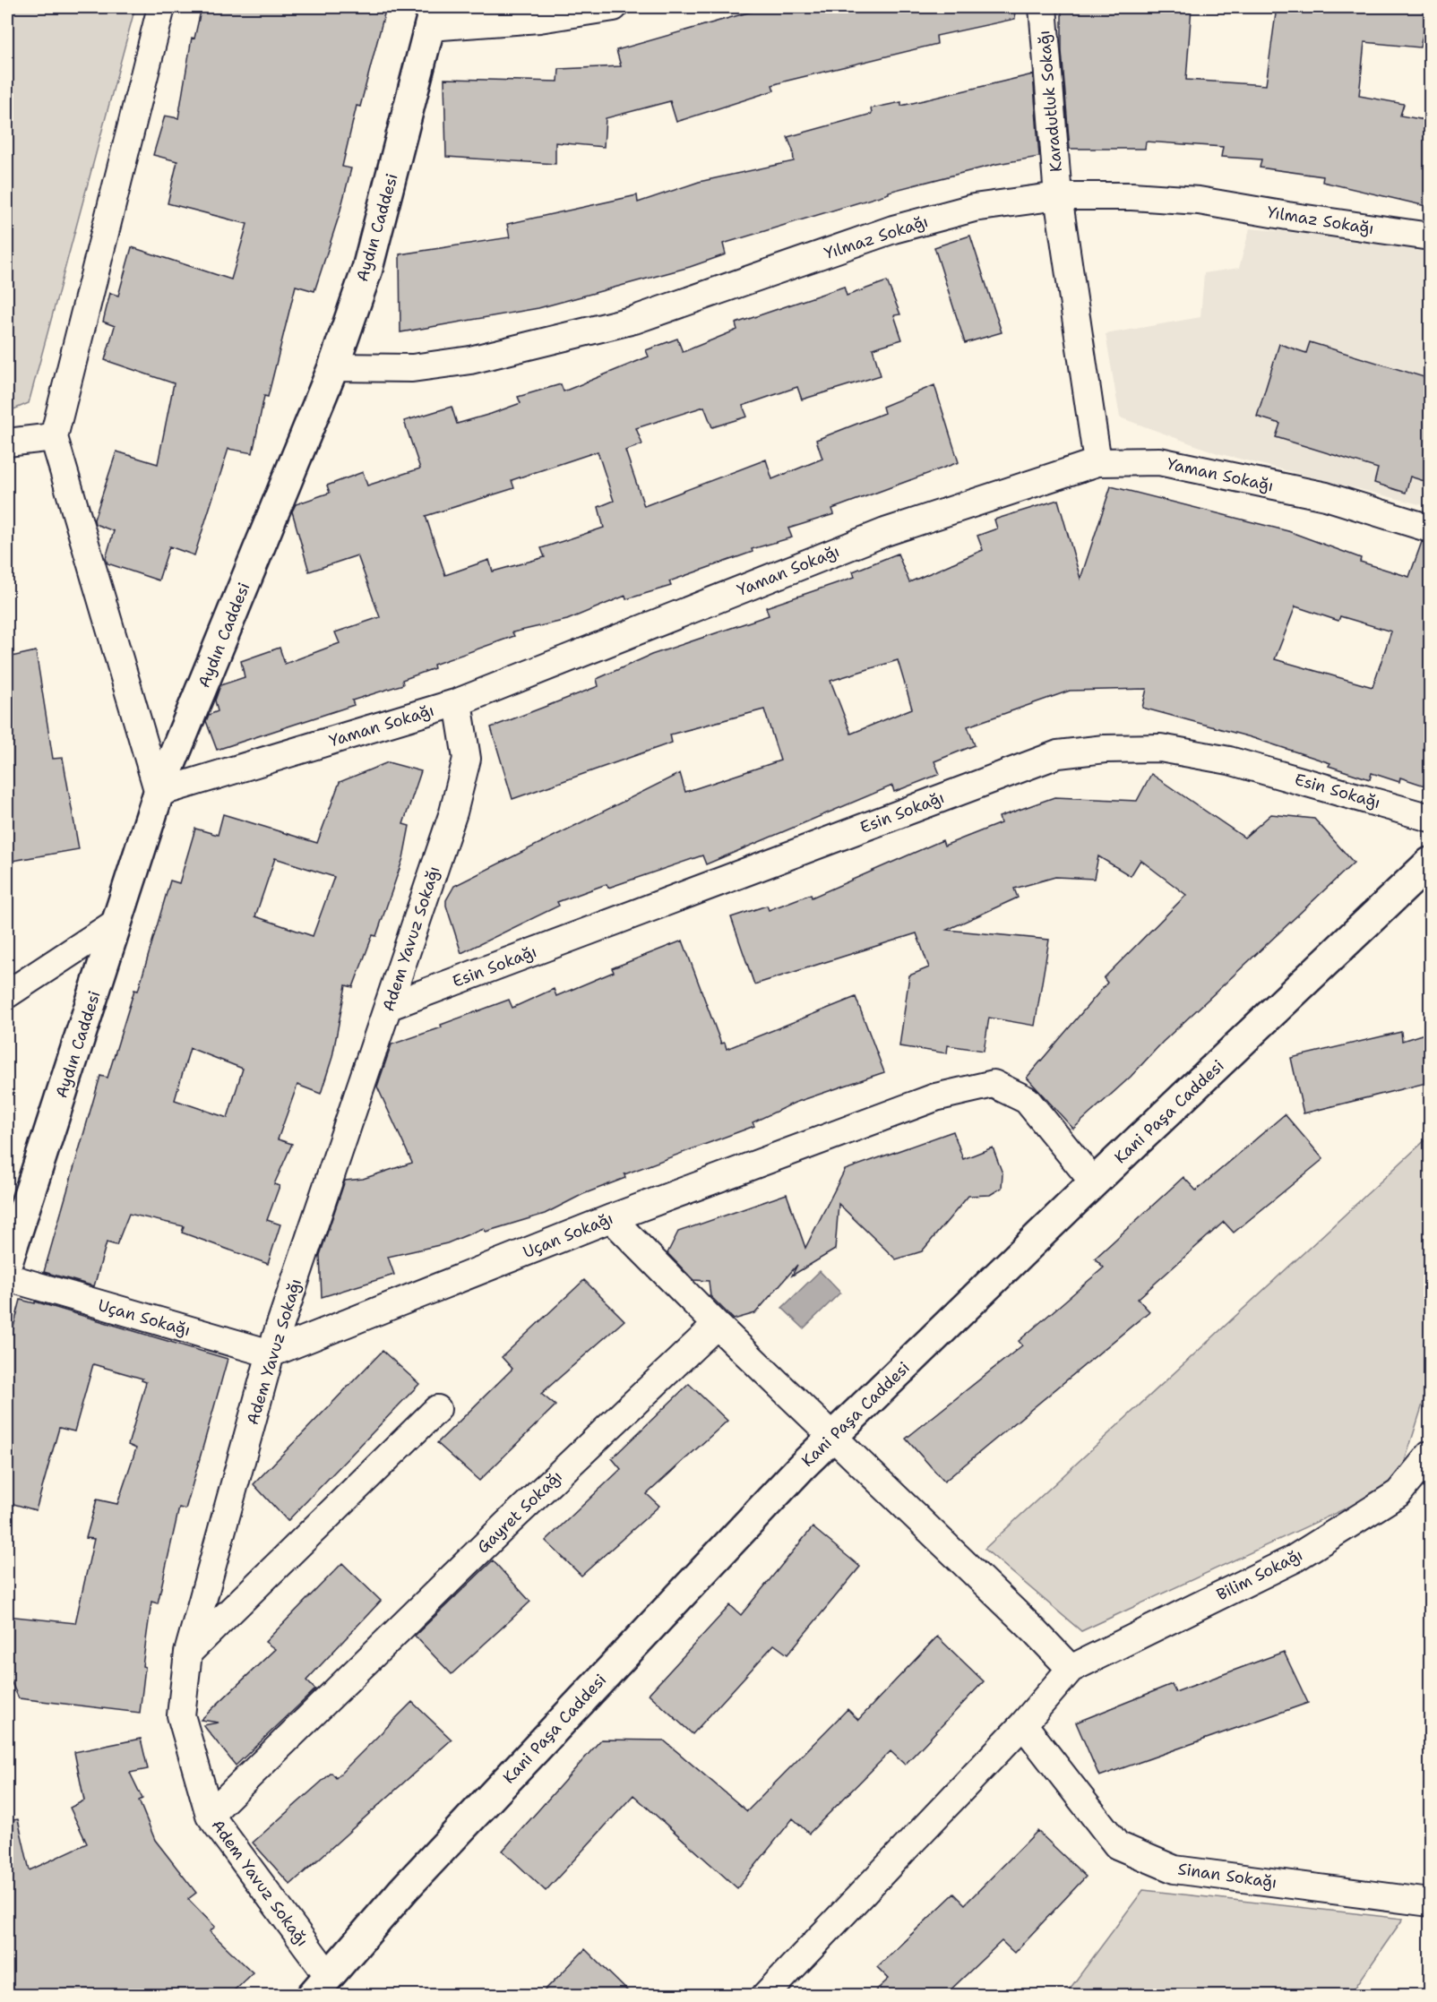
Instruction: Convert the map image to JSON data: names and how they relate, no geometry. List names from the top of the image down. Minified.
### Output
{"streets":{"street":["Karadutluk Sokağı","Yılmaz Sokağı","Aydın Caddesi","Yaman Sokağı","Esin Sokağı","Adem Yavuz Sokağı","Kani Paşa Caddesi","Uçan Sokağı","Gayret Sokağı","Bilim Sokağı","Sinan Sokağı"]},"crossings":[["Karadutluk Sokağı","Yılmaz Sokağı"],["Karadutluk Sokağı","Yaman Sokağı"],["Yılmaz Sokağı","Aydın Caddesi"],["Aydın Caddesi","Yaman Sokağı"],["Yaman Sokağı","Adem Yavuz Sokağı"],["Esin Sokağı","Adem Yavuz Sokağı"],["Adem Yavuz Sokağı","Kani Paşa Caddesi"],["Adem Yavuz Sokağı","Uçan Sokağı"],["Adem Yavuz Sokağı","Gayret Sokağı"],["Kani Paşa Caddesi","Uçan Sokağı"]]}
